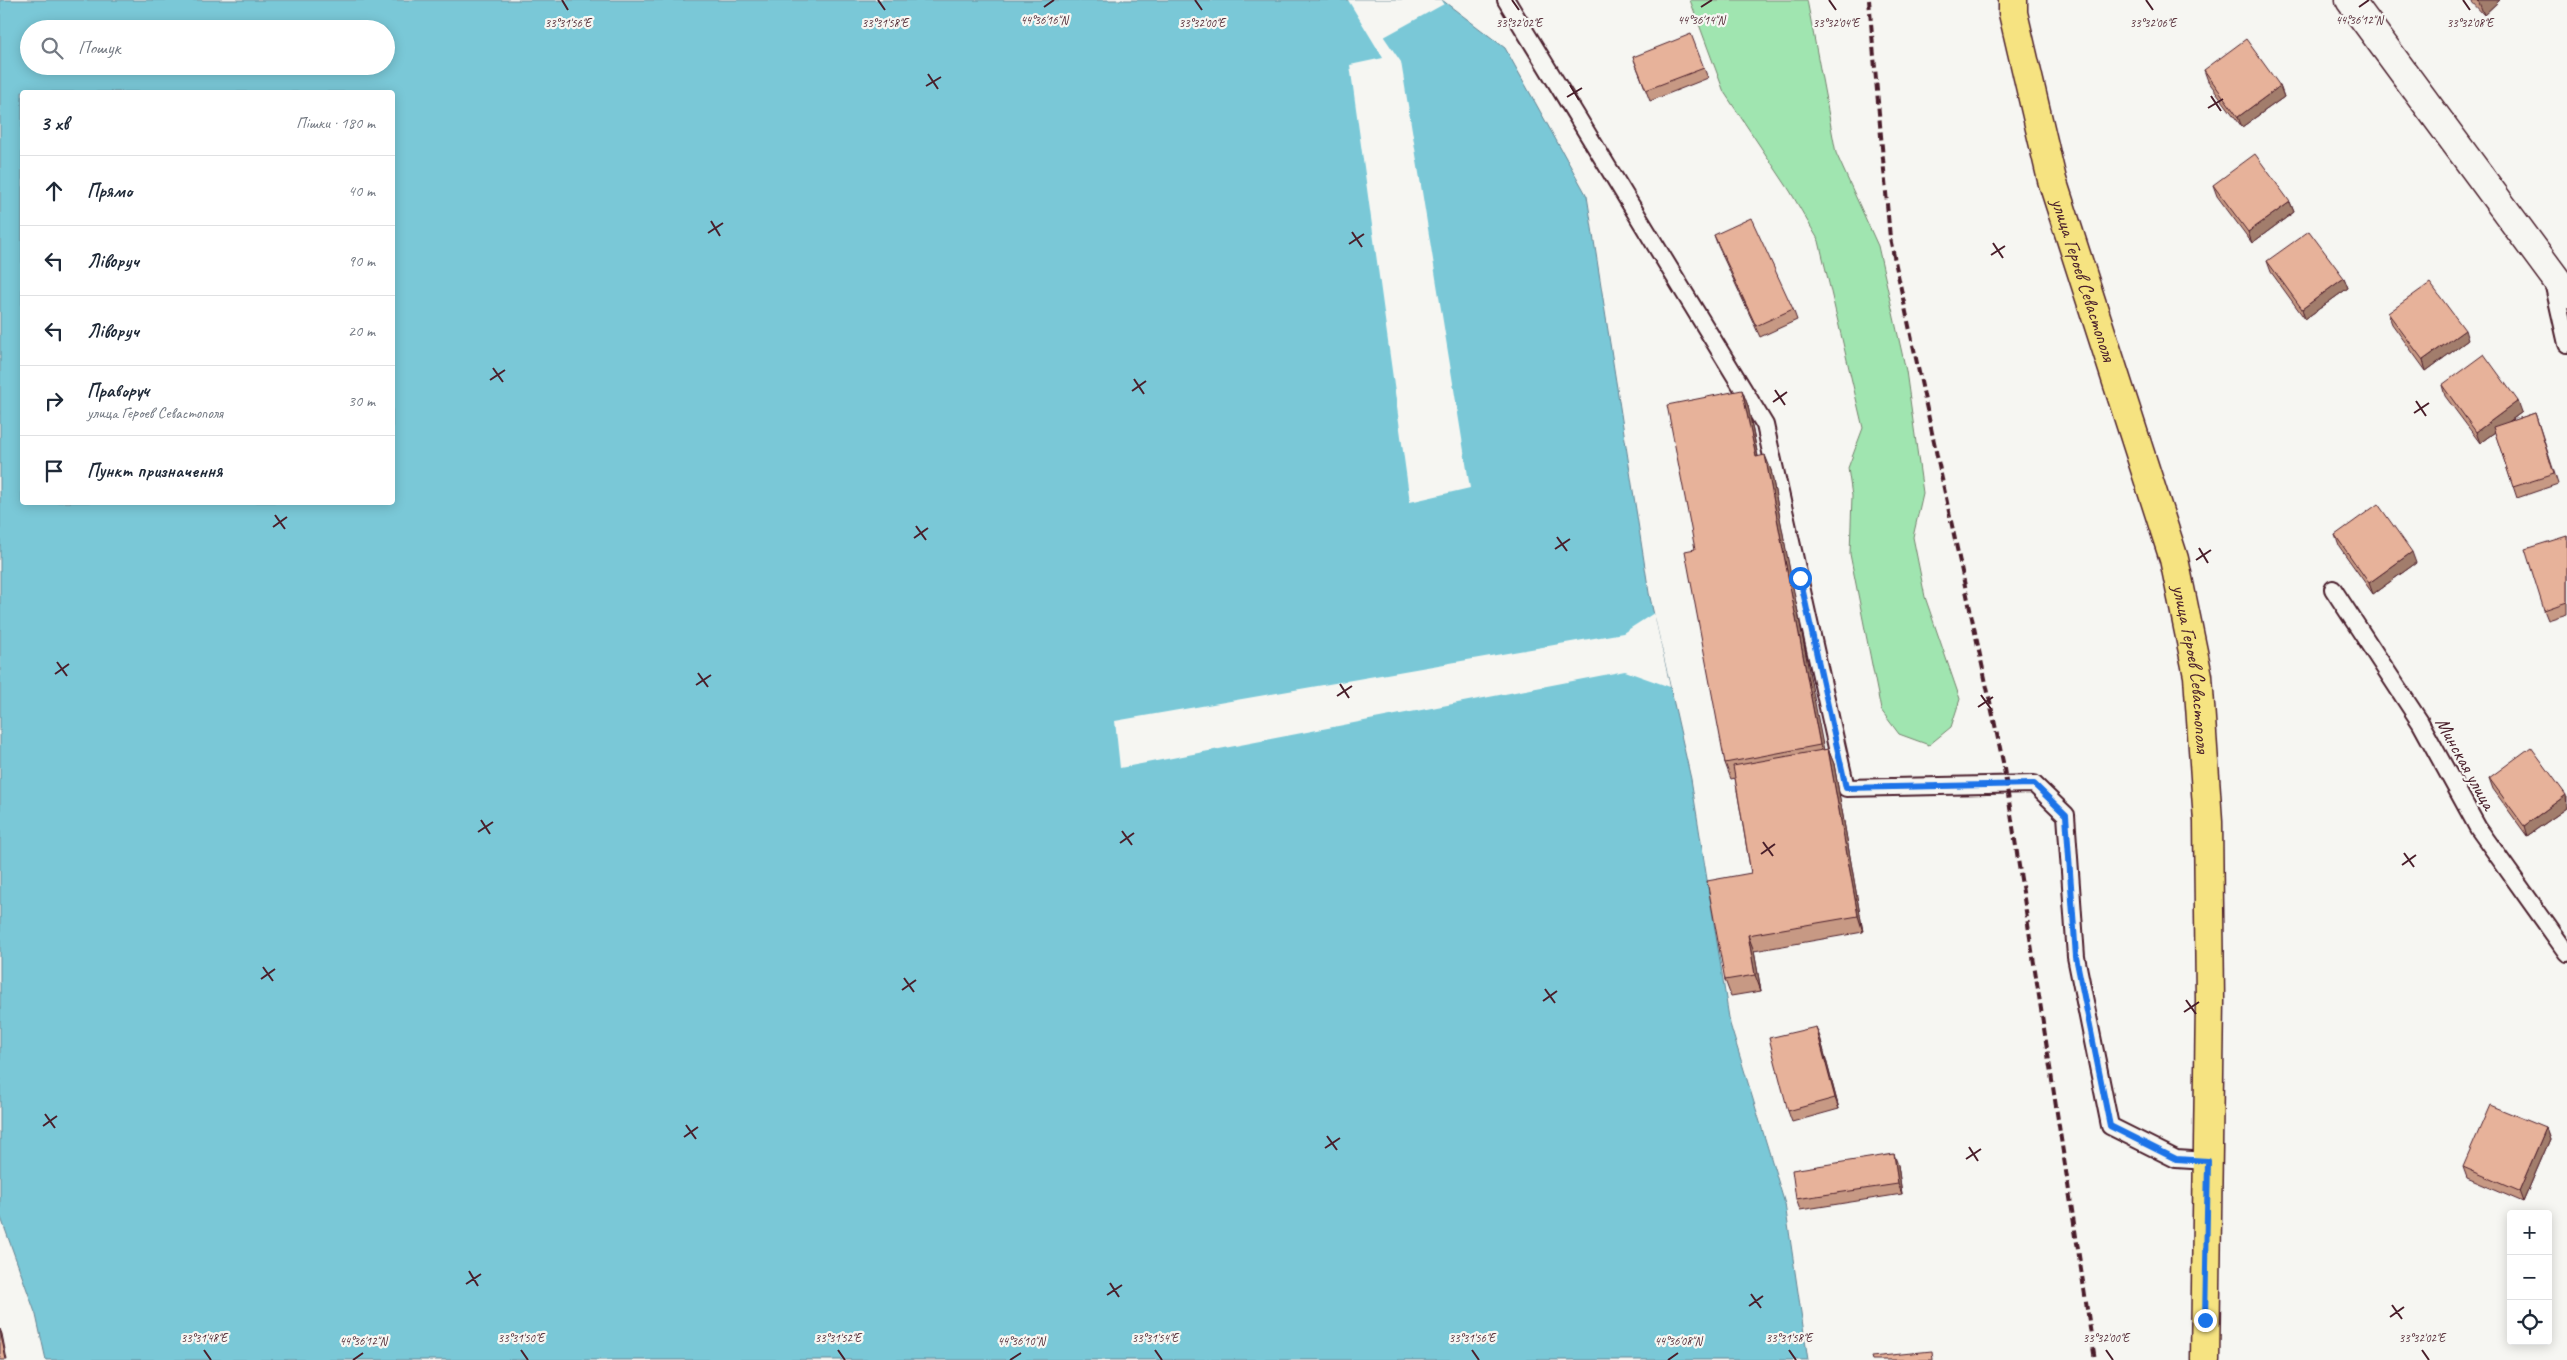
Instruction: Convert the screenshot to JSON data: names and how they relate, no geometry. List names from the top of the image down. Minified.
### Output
{"streets":{"main road":["улица Героев Севастополя"],"lane":["Минская улица"]},"page":{"search":"Пошук","heading":["3 хв","Пішки · 180 m"],"list":[["Прямо","40 m"],["Ліворуч","90 m"],["Ліворуч","20 m"],["Праворуч","улица Героев Севастополя","30 m"],"Пункт призначення"],"map_buttons":["+","−"]},"coordinates":["44°36'16\"N","44°36'14\"N","44°36'12\"N","33°31'56\"E","33°31'58\"E","33°32'00\"E","33°32'02\"E","33°32'04\"E","33°32'06\"E","33°32'08\"E","33°31'48\"E","33°31'50\"E","33°31'52\"E","33°31'54\"E","44°36'10\"N","44°36'08\"N"]}
